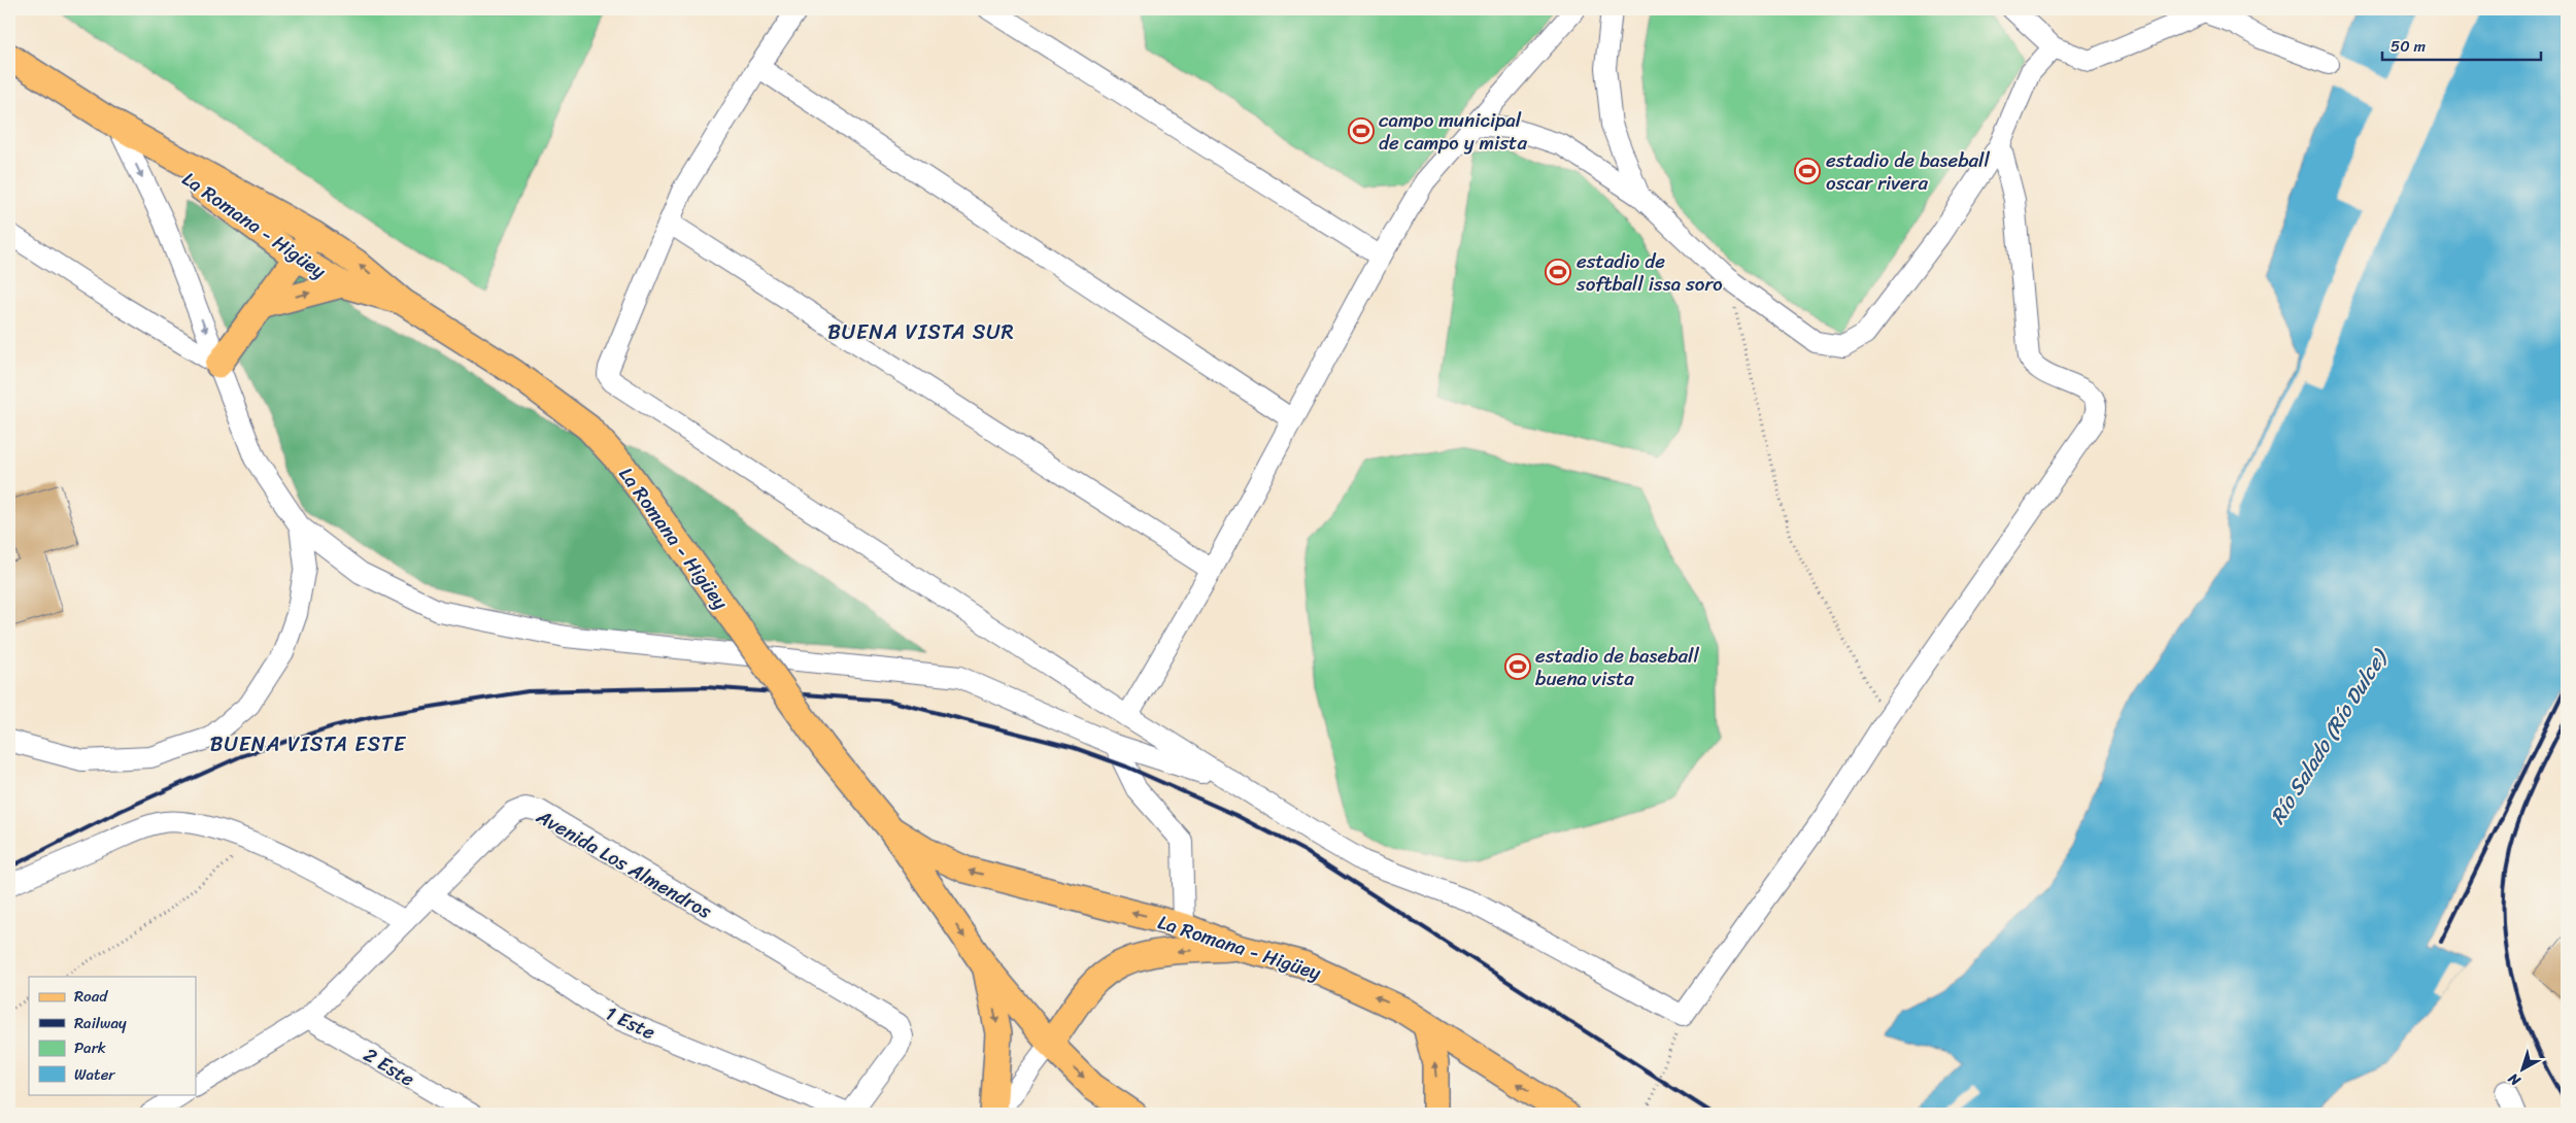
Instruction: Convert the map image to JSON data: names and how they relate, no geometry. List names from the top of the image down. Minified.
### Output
{"streets":{"main road":["La Romana - Higüey"],"street":["Avenida Los Almendros","1 Este","2 Este"]},"crossings":[["Avenida Los Almendros","1 Este"],["Avenida Los Almendros","2 Este"]],"districts":["BUENA VISTA SUR","BUENA VISTA ESTE"],"water":["Río Salado (Río Dulce)"],"places":{"sports":["campo municipal de campo y mista","estadio de baseball oscar rivera","estadio de softball issa soro","estadio de baseball buena vista"]},"legend":["Road","Railway","Park","Water"],"scale_bar":"50 m","north":"bottom left"}
